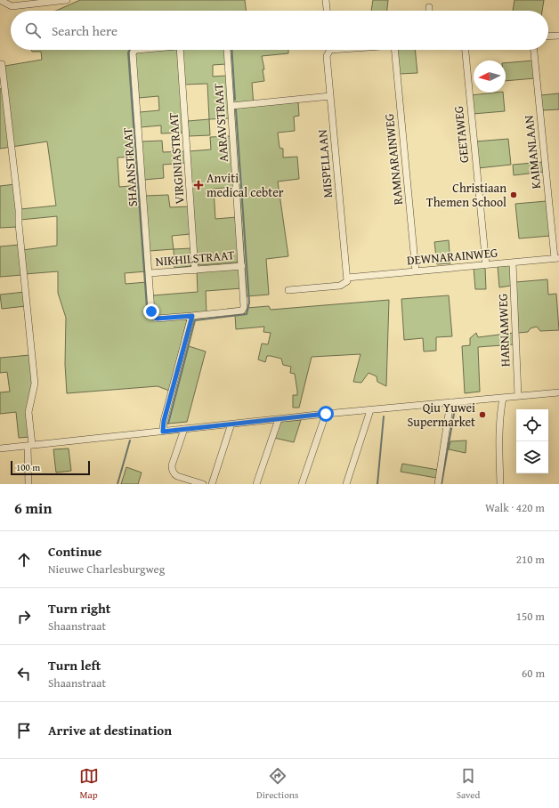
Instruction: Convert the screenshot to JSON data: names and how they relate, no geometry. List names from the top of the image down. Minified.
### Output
{"streets":{"street":["AARAVSTRAAT","GEETAWEG","KAIMANLAAN","VIRGINIASTRAAT","RAMNARAINWEG","MISPELLAAN","SHAANSTRAAT","DEWNARAINWEG","NIKHILSTRAAT","HARNAMWEG"]},"crossings":[["AARAVSTRAAT","SHAANSTRAAT"],["AARAVSTRAAT","NIKHILSTRAAT"],["GEETAWEG","DEWNARAINWEG"],["KAIMANLAAN","DEWNARAINWEG"],["VIRGINIASTRAAT","NIKHILSTRAAT"],["RAMNARAINWEG","DEWNARAINWEG"],["MISPELLAAN","DEWNARAINWEG"],["SHAANSTRAAT","NIKHILSTRAAT"],["DEWNARAINWEG","HARNAMWEG"]],"places":{"health":["Anviti medical cebter"],"other":["Christiaan Themen School","Qiu Yuwei Supermarket"]},"scale_bar":"100 m","north":"left","page":{"search":"Search here","scale":"100 m","heading":["6 min","Walk · 420 m"],"list":[["Continue","Nieuwe Charlesburgweg","210 m"],["Turn right","Shaanstraat","150 m"],["Turn left","Shaanstraat","60 m"],"Arrive at destination"],"nav":["Map","Directions","Saved"]}}
